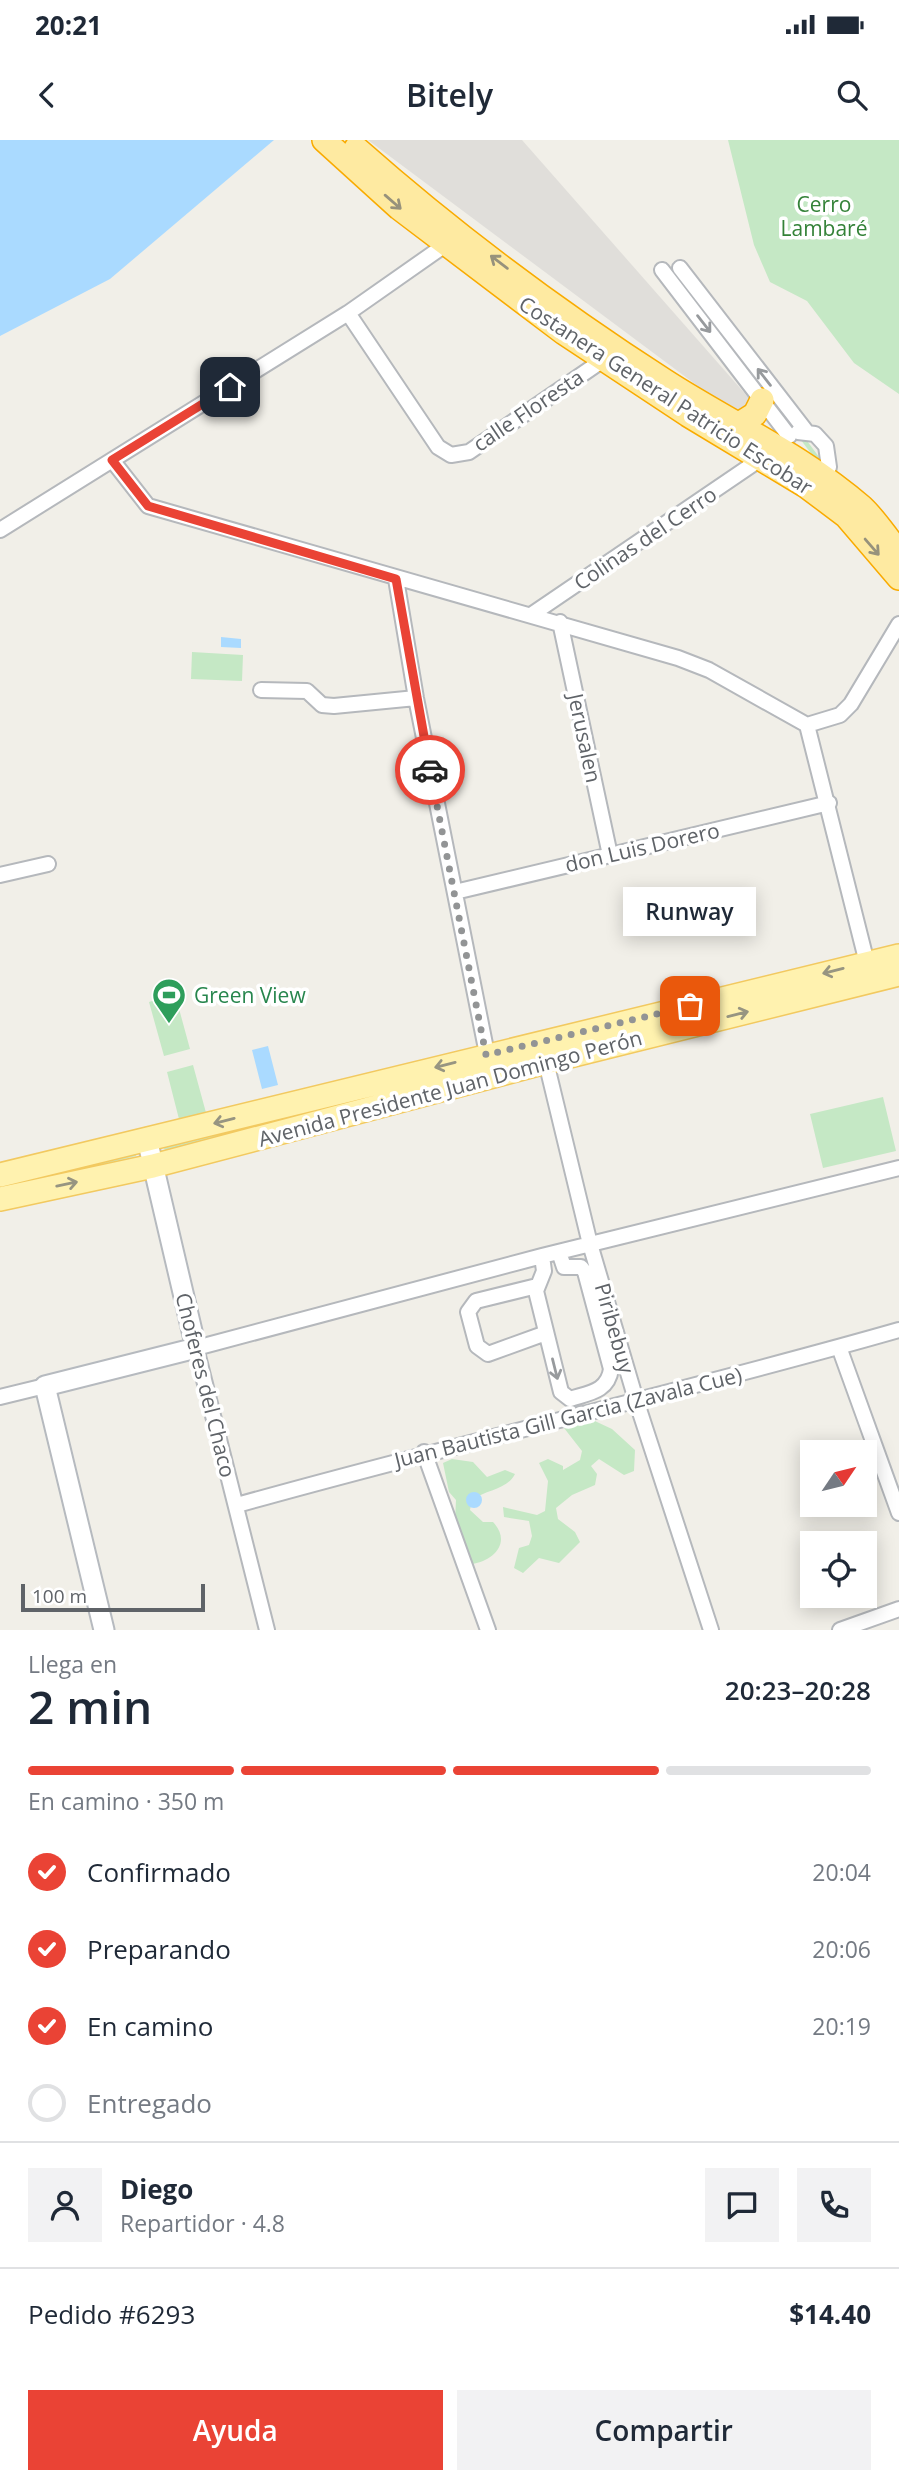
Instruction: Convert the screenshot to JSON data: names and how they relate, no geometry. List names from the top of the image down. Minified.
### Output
{"streets":{"highway":["Costanera General Patricio Escobar"],"main road":["Avenida Presidente Juan Domingo Perón","Choferes del Chaco"],"street":["calle Floresta","Colinas del Cerro","Jerusalen","don Luis Dorero","Piribebuy","Juan Bautista Gill Garcia (Zavala Cue)"]},"crossings":[["Costanera General Patricio Escobar","calle Floresta"],["Costanera General Patricio Escobar","Colinas del Cerro"],["Jerusalen","don Luis Dorero"],["Avenida Presidente Juan Domingo Perón","Piribebuy"],["Avenida Presidente Juan Domingo Perón","Choferes del Chaco"],["Piribebuy","Juan Bautista Gill Garcia (Zavala Cue)"],["Choferes del Chaco","Juan Bautista Gill Garcia (Zavala Cue)"]],"parks":["Cerro Lambaré"],"places":{"other":["Runway"],"sports":["Green View"]},"scale_bar":"100 m","north":"top right","page":{"status":"20:21","header":"Bitely","bubble":"Runway","scale":"100 m","heading":["2 min","Llega en","20:23–20:28"],"panel":["Diego","Repartidor · 4.8","Pedido #6293","$14.40"],"bar":"En camino · 350 m","list":[["Confirmado","20:04"],["Preparando","20:06"],["En camino","20:19"],"Entregado"],"buttons":["Ayuda","Compartir"]}}
